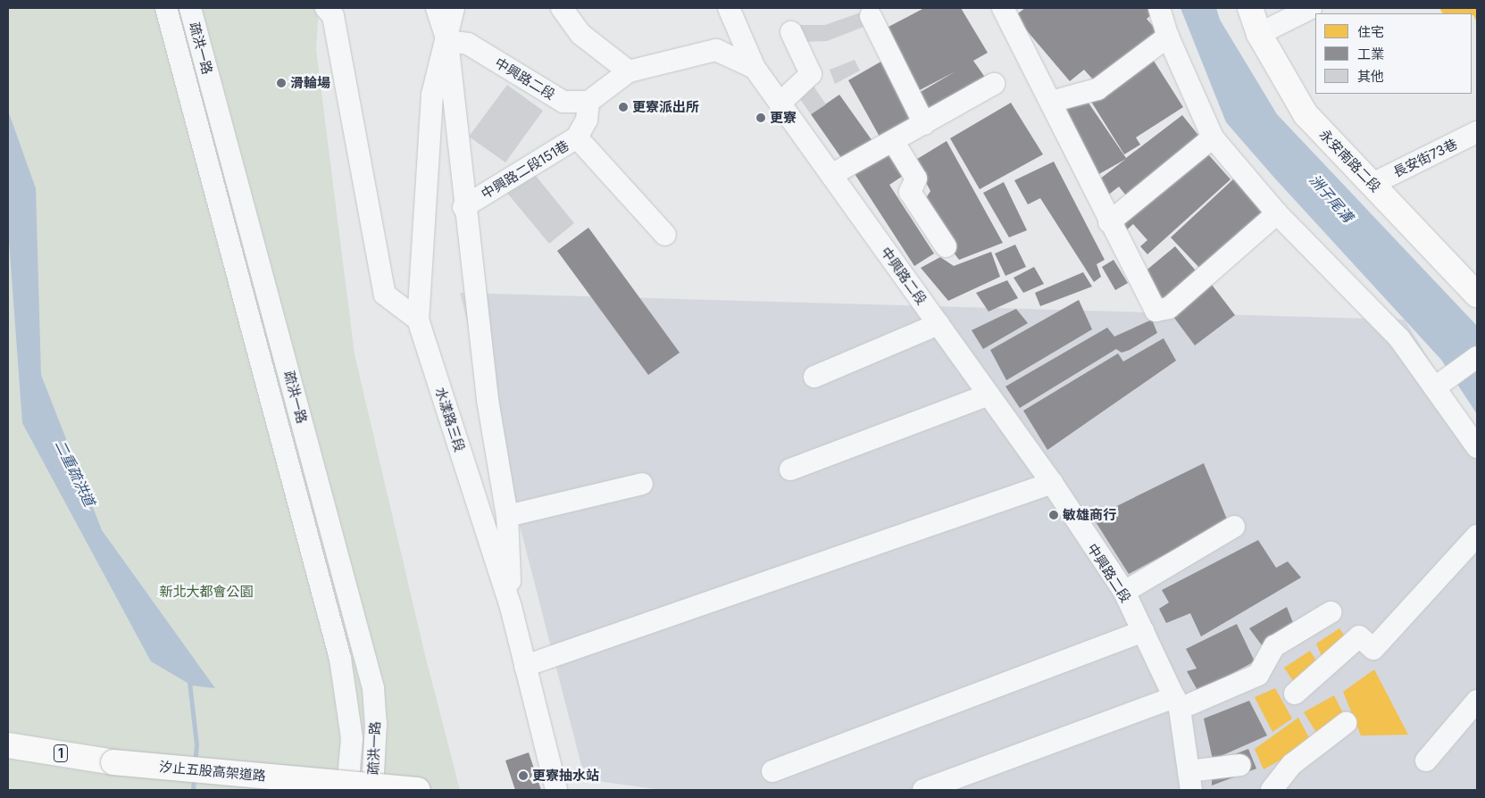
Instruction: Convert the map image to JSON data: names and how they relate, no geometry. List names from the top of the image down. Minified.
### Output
{"streets":{"main road":["永安南路二段","1","汐止五股高架道路"],"street":["疏洪一路","中興路二段","長安街73巷","中興路二段151巷","水漾路三段"]},"crossings":[["中興路二段","中興路二段151巷"],["中興路二段","水漾路三段"],["長安街73巷","永安南路二段"],["1","汐止五股高架道路"]],"water":["洲子尾溝","二重疏洪道"],"parks":["新北大都會公園"],"places":["滑輪場","更寮派出所","更寮","敏雄商行","更寮抽水站"],"legend":["住宅","工業","其他"]}
